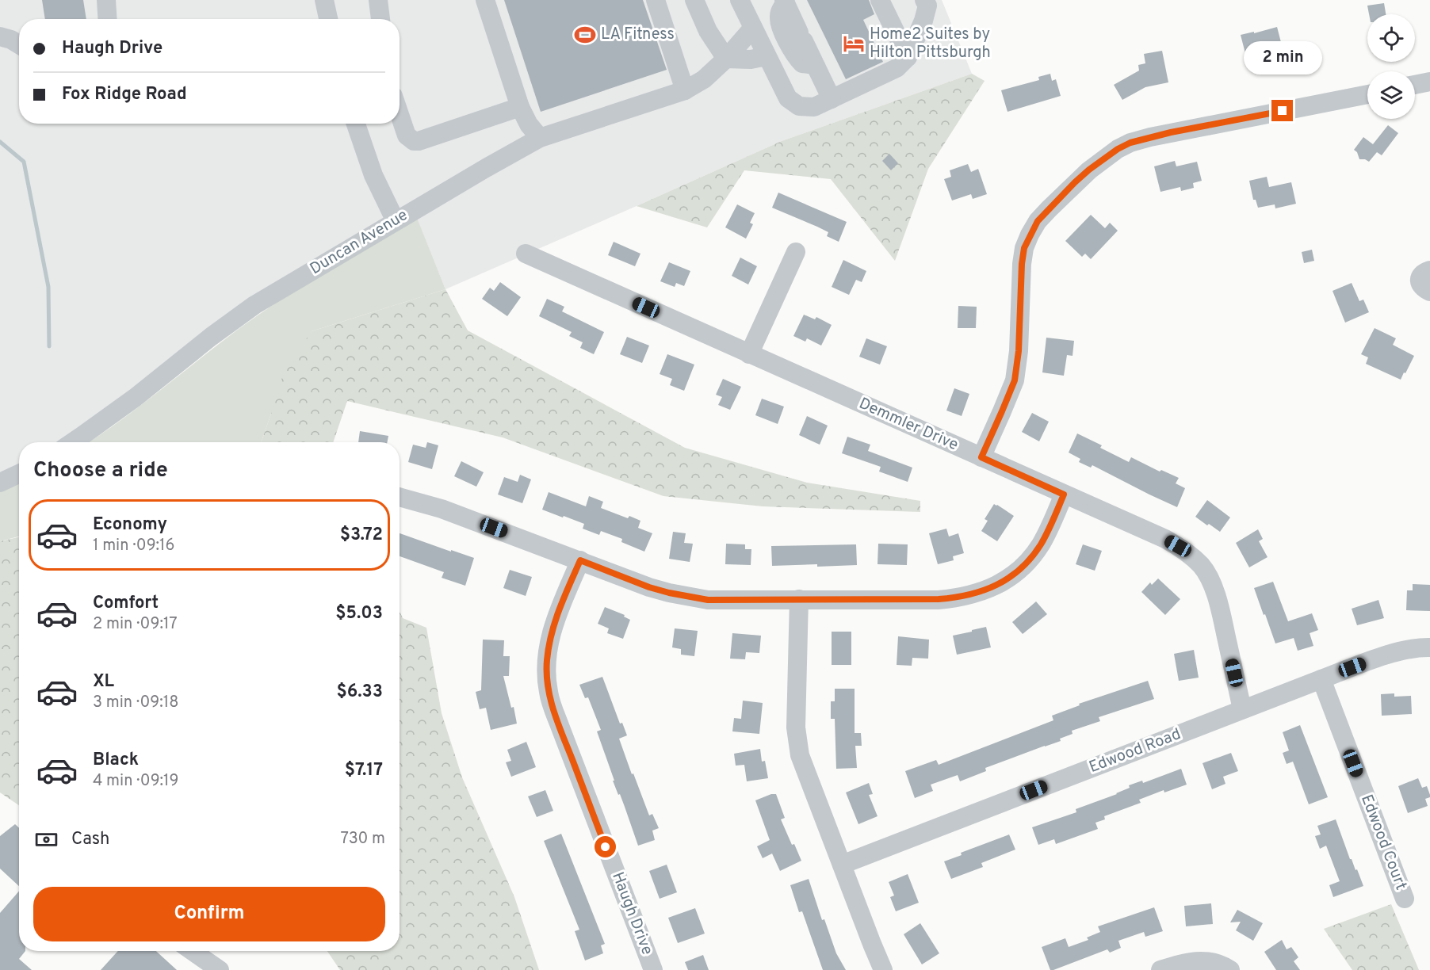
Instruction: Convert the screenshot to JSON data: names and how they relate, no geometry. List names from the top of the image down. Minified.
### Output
{"streets":{"street":["Duncan Avenue","Demmler Drive","Edwood Road","Edwood Court","Haugh Drive"]},"crossings":[["Demmler Drive","Edwood Road"],["Edwood Road","Edwood Court"]],"places":{"sports":["LA Fitness"],"hotel":["Home2 Suites by Hilton Pittsburgh"]},"page":{"banner":["Haugh Drive","Fox Ridge Road"],"bubble":"2 min","heading":"Choose a ride","list":[{"name":"Economy","note":"1 min · 09:16","value":"$3.72"},{"name":"Comfort","note":"2 min · 09:17","value":"$5.03"},{"name":"XL","note":"3 min · 09:18","value":"$6.33"},{"name":"Black","note":"4 min · 09:19","value":"$7.17"}],"pay":["Cash","730 m"],"buttons":"Confirm"}}
